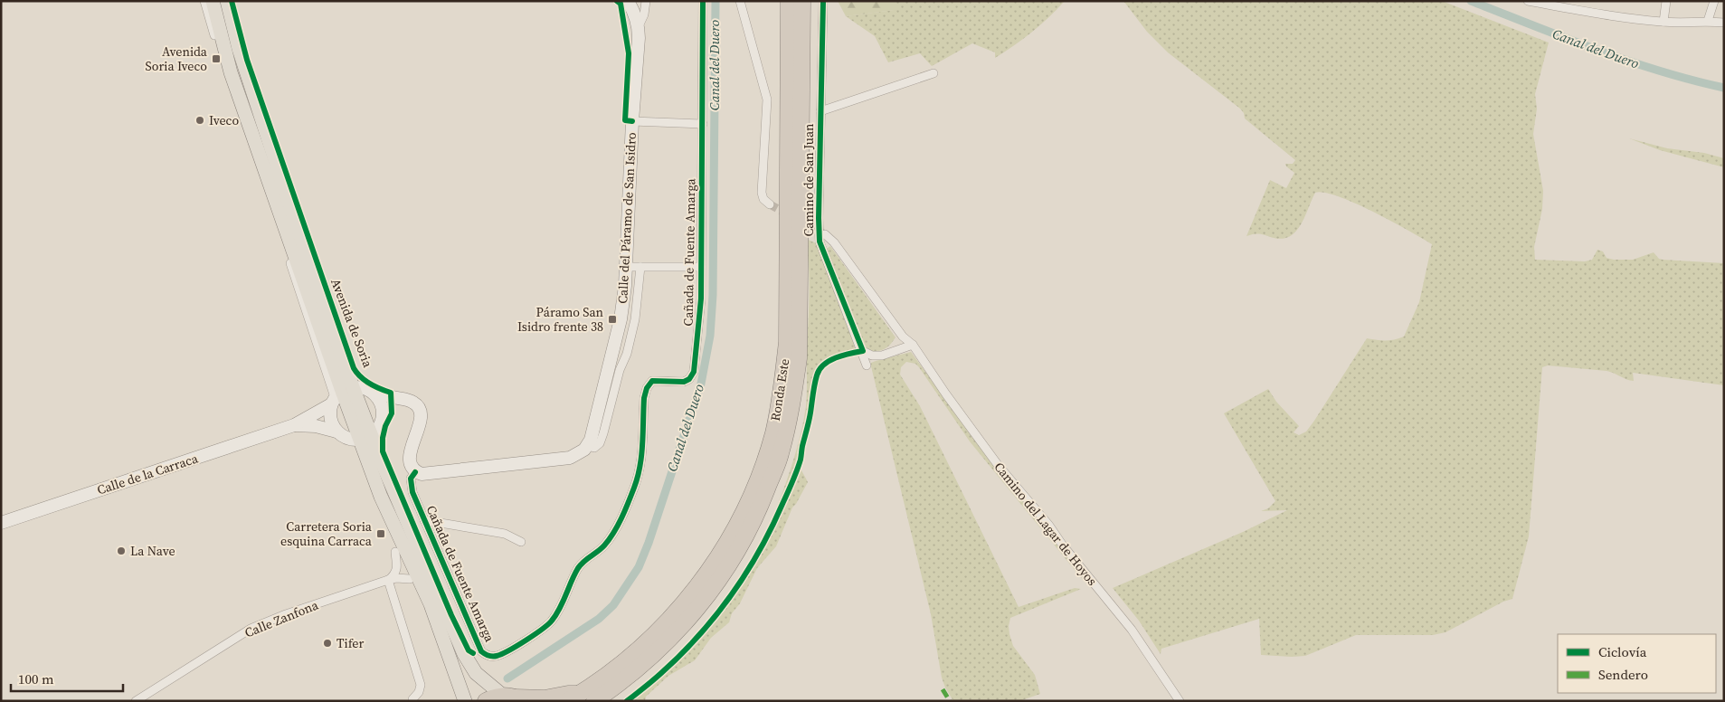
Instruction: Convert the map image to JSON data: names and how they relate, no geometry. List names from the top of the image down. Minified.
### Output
{"streets":{"highway":["Ronda Este"],"main road":["Avenida de Soria"],"street":["Camino de San Juan","Calle del Páramo de San Isidro","Cañada de Fuente Amarga","Calle de la Carraca","Camino del Lagar de Hoyos","Calle Zanfona"]},"crossings":[["Calle del Páramo de San Isidro","Cañada de Fuente Amarga"],["Avenida de Soria","Calle de la Carraca"]],"water":["Canal del Duero"],"places":{"transit":["Avenida Soria Iveco","Páramo San Isidro frente 38","Carretera Soria esquina Carraca"],"other":["Iveco","La Nave","Tifer"]},"legend":["Ciclovía","Sendero"],"scale_bar":"100 m"}
